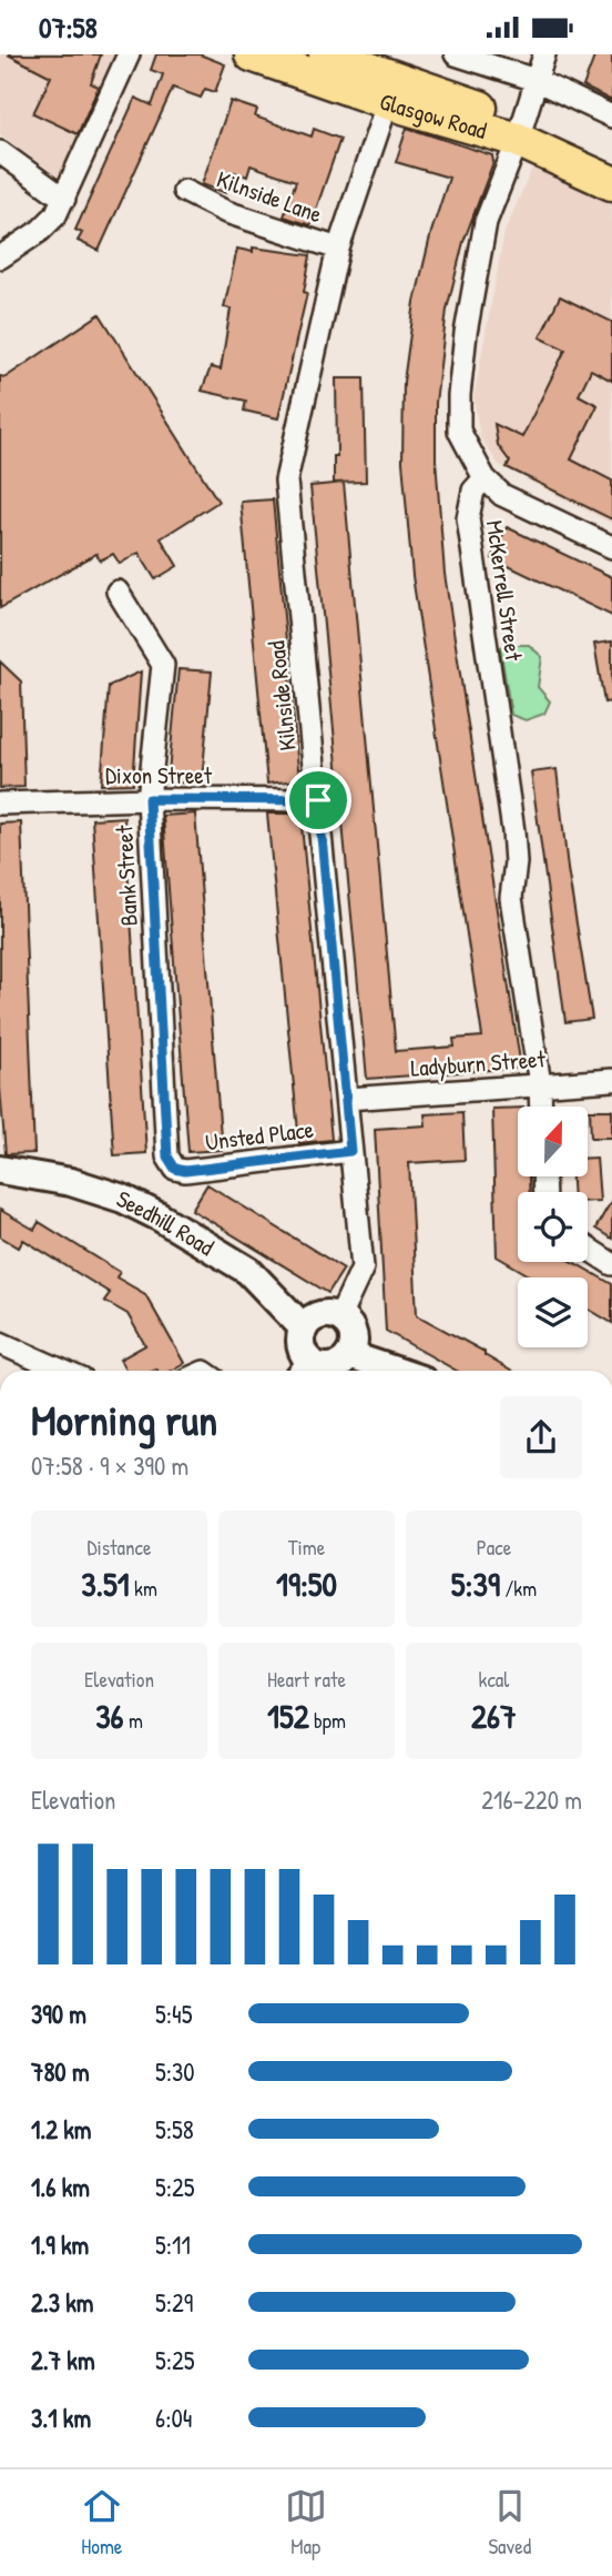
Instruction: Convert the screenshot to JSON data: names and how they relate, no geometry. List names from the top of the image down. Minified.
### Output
{"streets":{"main road":["Glasgow Road"],"street":["Kilnside Lane","McKerrell Street","Kilnside Road","Dixon Street","Bank Street","Ladyburn Street","Unsted Place","Seedhill Road"]},"crossings":[["Glasgow Road","Kilnside Road"],["Kilnside Lane","Kilnside Road"],["McKerrell Street","Ladyburn Street"],["Kilnside Road","Dixon Street"],["Kilnside Road","Ladyburn Street"],["Kilnside Road","Unsted Place"],["Kilnside Road","Seedhill Road"],["Dixon Street","Bank Street"],["Bank Street","Unsted Place"]],"north":"top","page":{"status":"07:58","heading":["Morning run","07:58 · 9 × 390 m"],"stats":[["Distance","3.51 km"],["Time","19:50"],["Pace","5:39 /km"],["Elevation","36 m"],["Heart rate","152 bpm"],["kcal","267"]],"chart":["Elevation","216–220 m"],"list":[{"name":"390 m","note":"5:45"},{"name":"780 m","note":"5:30"},{"name":"1.2 km","note":"5:58"},{"name":"1.6 km","note":"5:25"},{"name":"1.9 km","note":"5:11"},{"name":"2.3 km","note":"5:29"},{"name":"2.7 km","note":"5:25"},{"name":"3.1 km","note":"6:04"}],"tabs":["Home","Map","Saved"]}}
